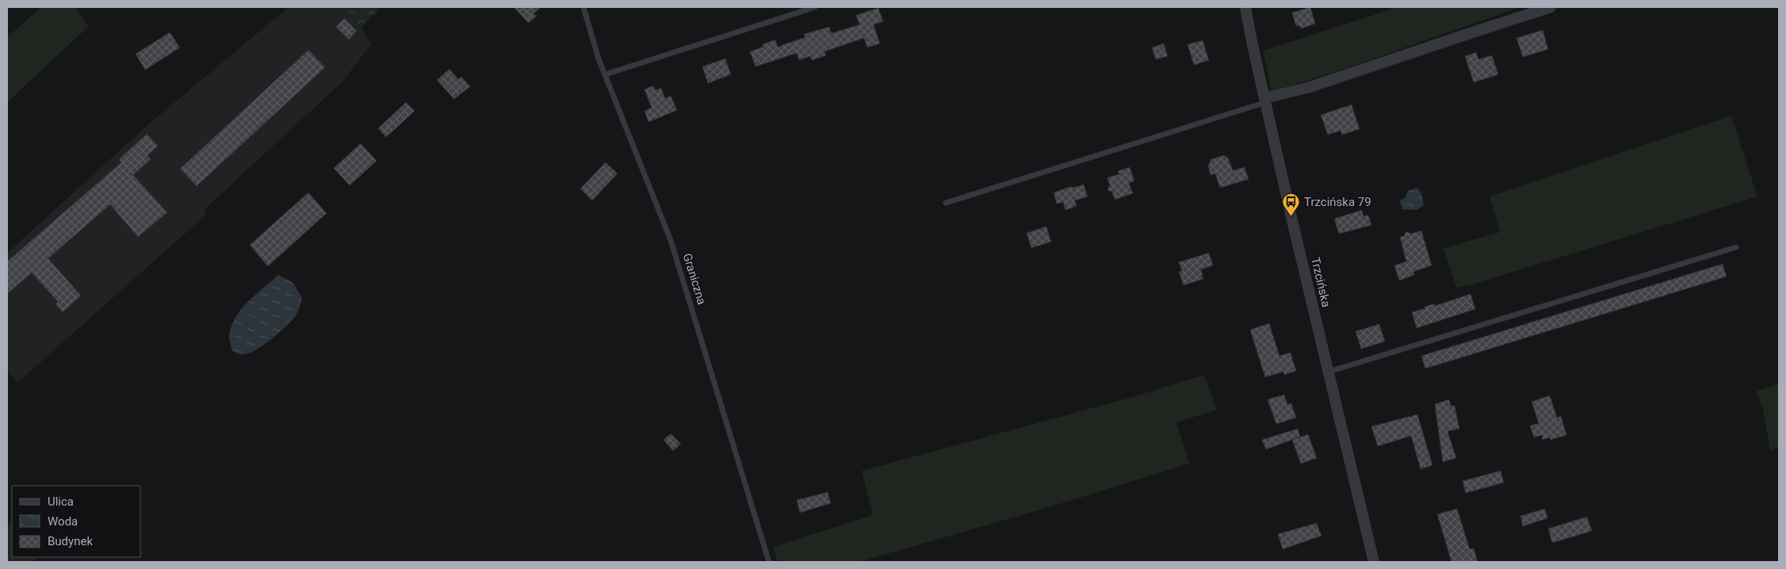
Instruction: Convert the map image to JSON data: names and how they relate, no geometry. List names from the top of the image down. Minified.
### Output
{"streets":{"street":["Trzcińska"],"lane":["Graniczna"]},"places":{"bus stop":["Trzcińska 79"]},"legend":["Ulica","Woda","Budynek"]}
